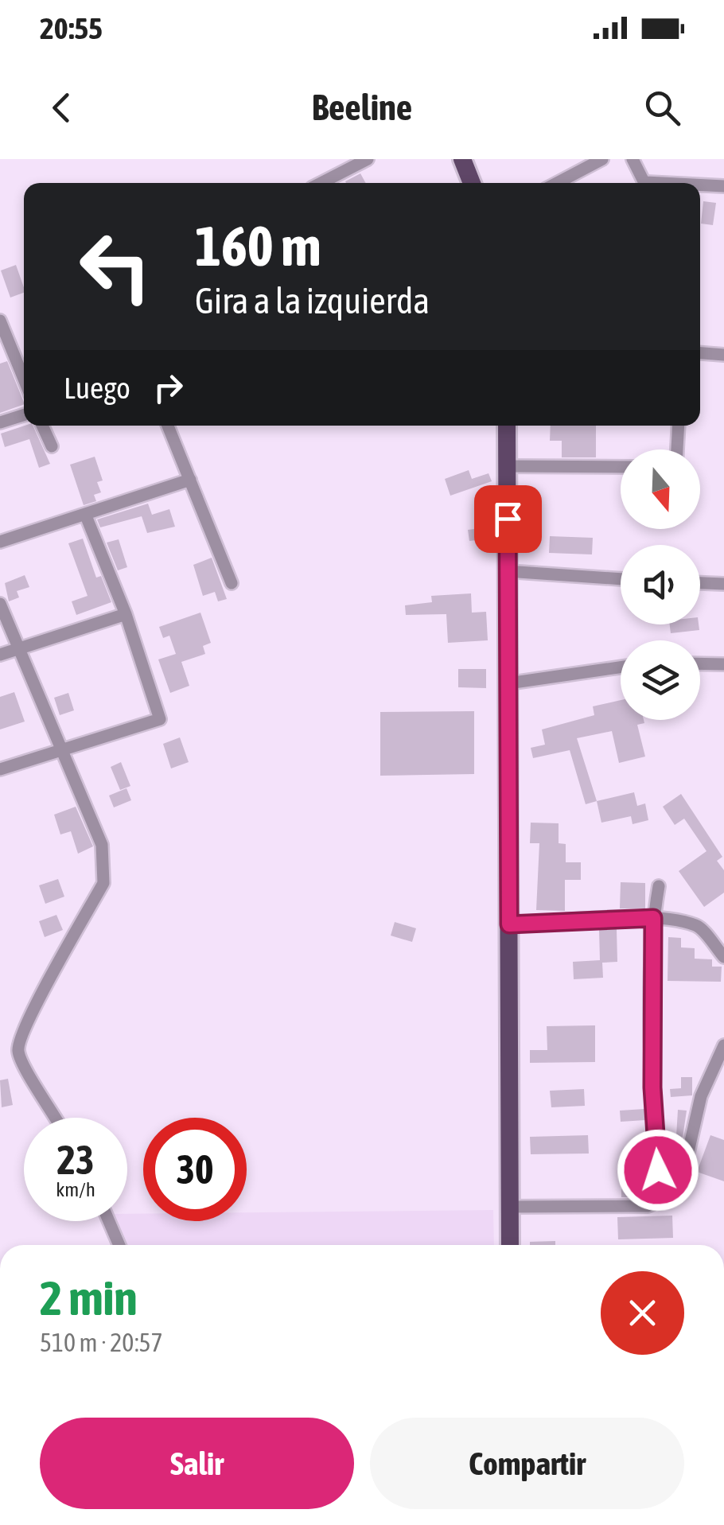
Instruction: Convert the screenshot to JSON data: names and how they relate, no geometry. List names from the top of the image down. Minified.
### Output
{"north":"bottom","page":{"status":"20:55","header":"Beeline","turn":["160 m","Gira a la izquierda"],"then":"Luego","speed":"23 km/h","limit":"30","heading":["2 min","510 m · 20:57"],"buttons":["Salir","Compartir"]}}
